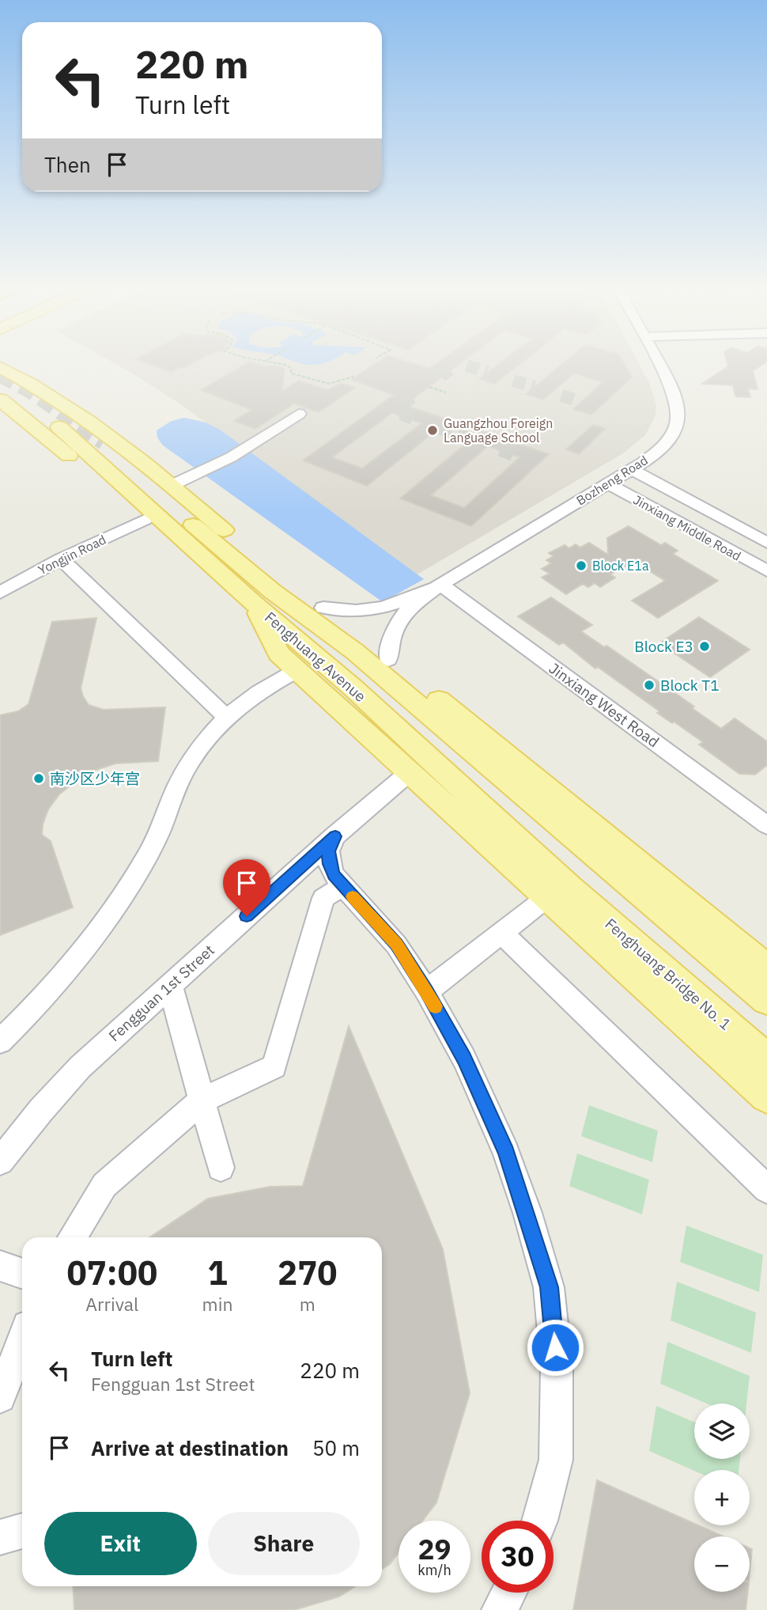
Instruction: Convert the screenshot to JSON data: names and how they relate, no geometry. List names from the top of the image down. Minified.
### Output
{"streets":{"main road":["Fenghuang Avenue","Fenghuang Bridge No. 1"],"street":["Bozheng Road","Jinxiang Middle Road","Yongjin Road","Jinxiang West Road","Fengguan 1st Street"]},"crossings":[["Bozheng Road","Jinxiang Middle Road"],["Bozheng Road","Jinxiang West Road"],["Fenghuang Avenue","Fenghuang Bridge No. 1"]],"places":["Guangzhou Foreign Language School","Block E1a","Block E3","Block T1","南沙区少年宫"],"page":{"turn":["220 m","Turn left"],"then":"Then","eta":["07:00","Arrival","1","min","270","m"],"list":[{"name":"Turn left","note":"Fengguan 1st Street","value":"220 m"},{"name":"Arrive at destination","value":"50 m"}],"map_buttons":["+","−"],"buttons":["Exit","Share"],"speed":"29 km/h","limit":"30"}}
